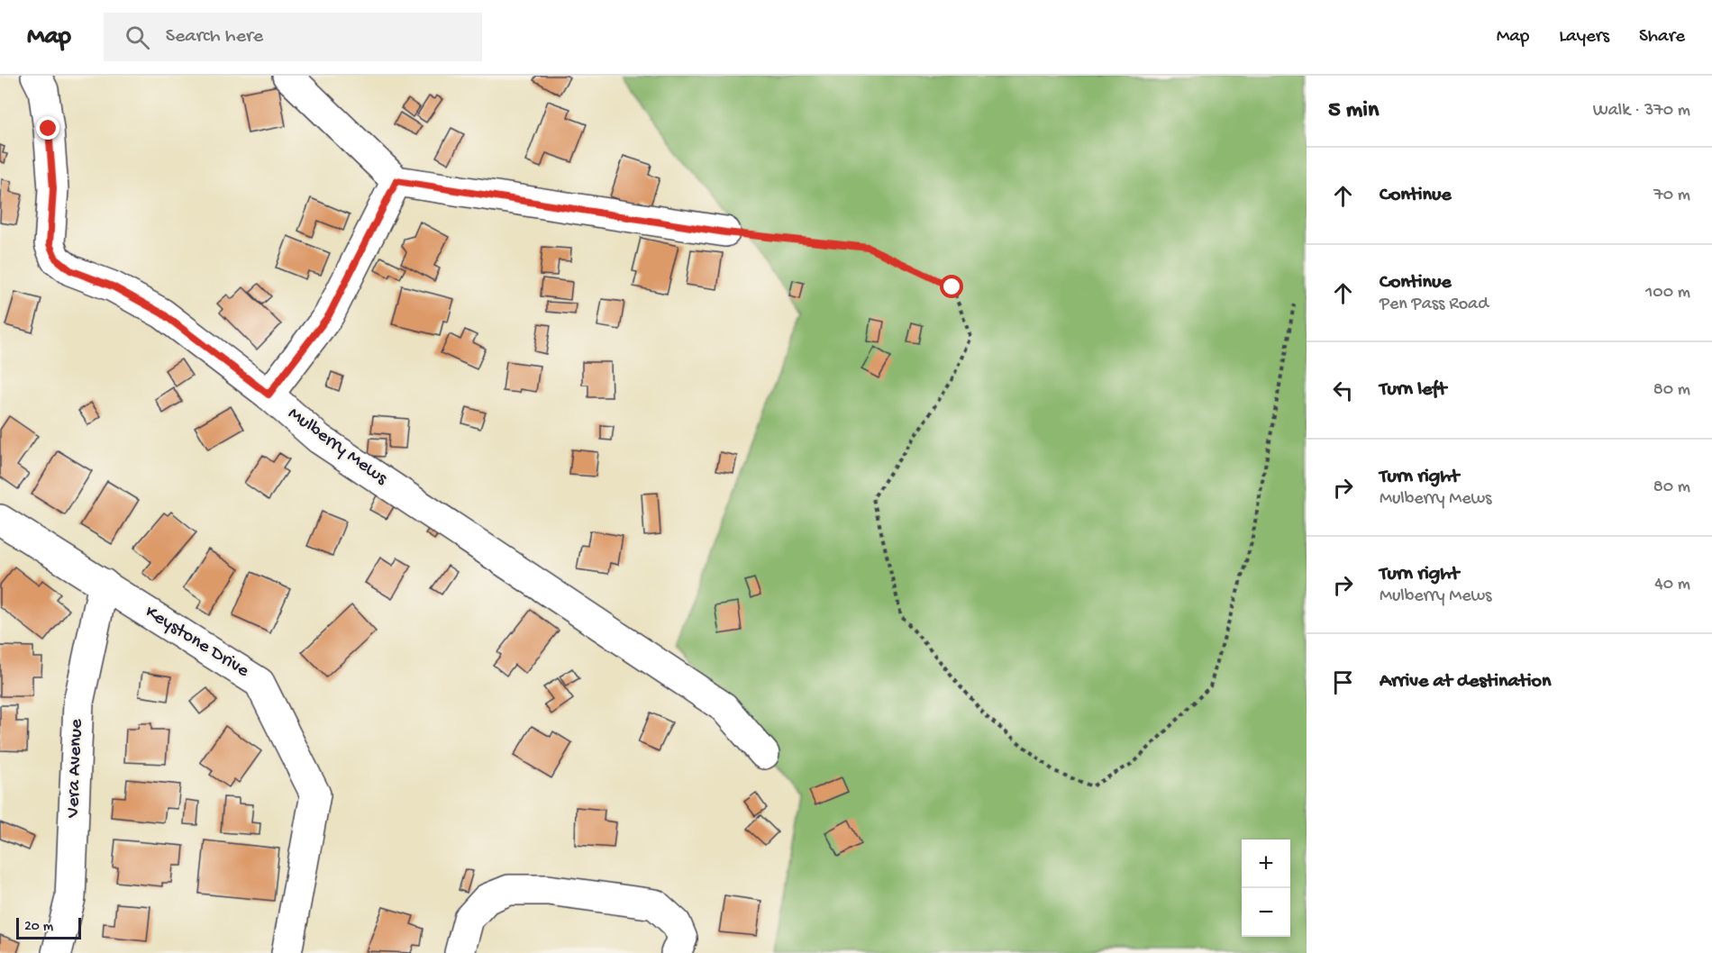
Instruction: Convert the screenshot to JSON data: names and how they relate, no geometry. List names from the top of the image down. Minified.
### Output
{"streets":{"street":["Mulberry Mews","Keystone Drive","Vera Avenue"]},"crossings":[["Keystone Drive","Vera Avenue"]],"scale_bar":"20 m","page":{"header":"Map","search":"Search here","nav":["Map","Layers","Share"],"heading":["5 min","Walk · 370 m"],"list":[["Continue","70 m"],["Continue","Pen Pass Road","100 m"],["Turn left","80 m"],["Turn right","Mulberry Mews","80 m"],["Turn right","Mulberry Mews","40 m"],"Arrive at destination"],"map_buttons":["+","−"],"scale":"20 m"}}
